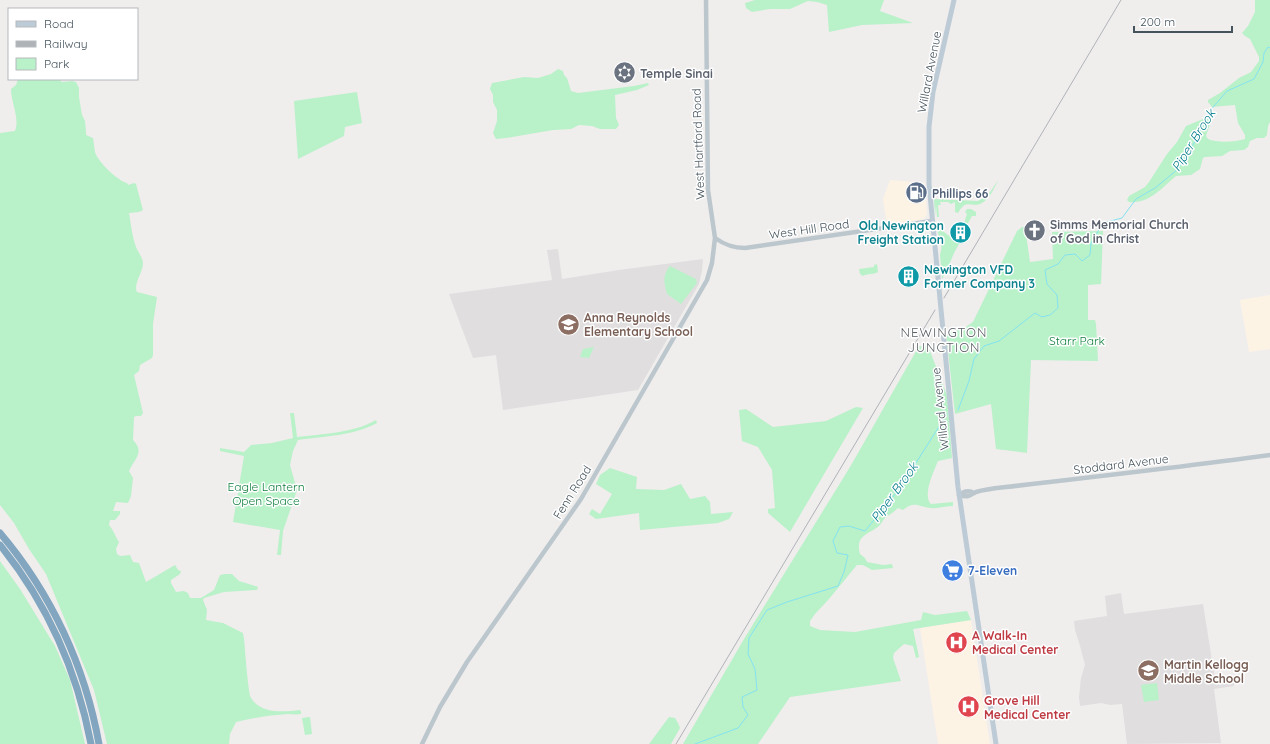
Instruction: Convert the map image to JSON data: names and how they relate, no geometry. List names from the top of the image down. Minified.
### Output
{"streets":{"main road":["Willard Avenue"],"street":["West Hartford Road","West Hill Road","Stoddard Avenue","Fenn Road"]},"crossings":[["Willard Avenue","West Hill Road"],["Willard Avenue","Stoddard Avenue"],["West Hartford Road","West Hill Road"],["West Hartford Road","Fenn Road"],["West Hill Road","Fenn Road"]],"districts":["NEWINGTON JUNCTION"],"water":["Piper Brook"],"parks":["Starr Park","Eagle Lantern Open Space"],"places":{"synagogue":["Temple Sinai"],"fuel station":["Phillips 66"],"church":["Simms Memorial Church of God in Christ"],"building":["Old Newington Freight Station","Newington VFD Former Company 3"],"school or university":["Anna Reynolds Elementary School","Martin Kellogg Middle School"],"supermarket":["7-Eleven"],"hospital":["A Walk-In Medical Center","Grove Hill Medical Center"]},"legend":["Road","Railway","Park"],"scale_bar":"200 m"}
